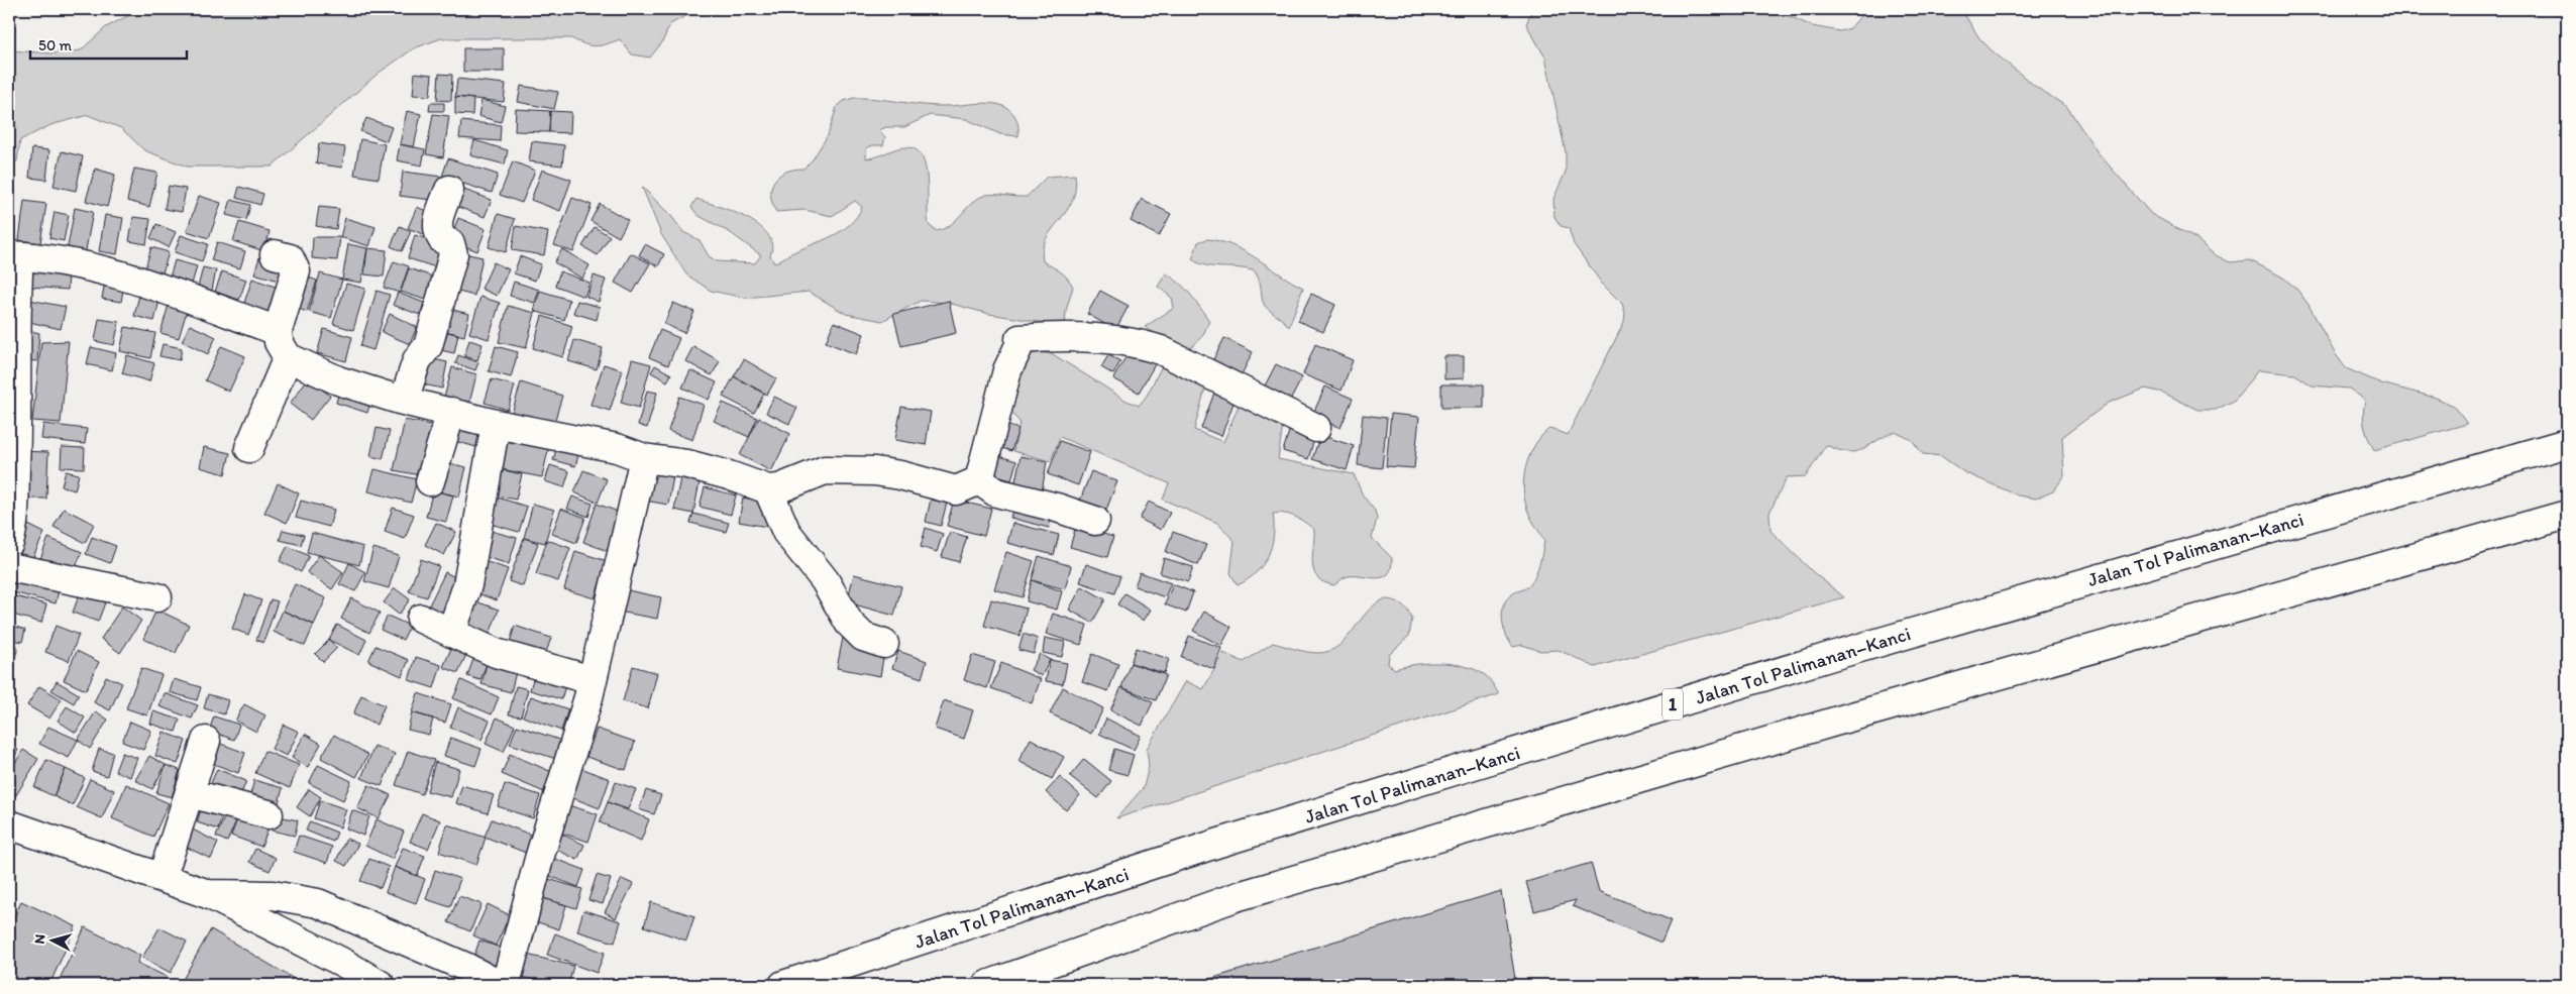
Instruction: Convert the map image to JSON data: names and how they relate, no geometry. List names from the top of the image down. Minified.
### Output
{"streets":{"main road":["Jalan Tol Palimanan–Kanci","1"]},"scale_bar":"50 m","north":"left"}
